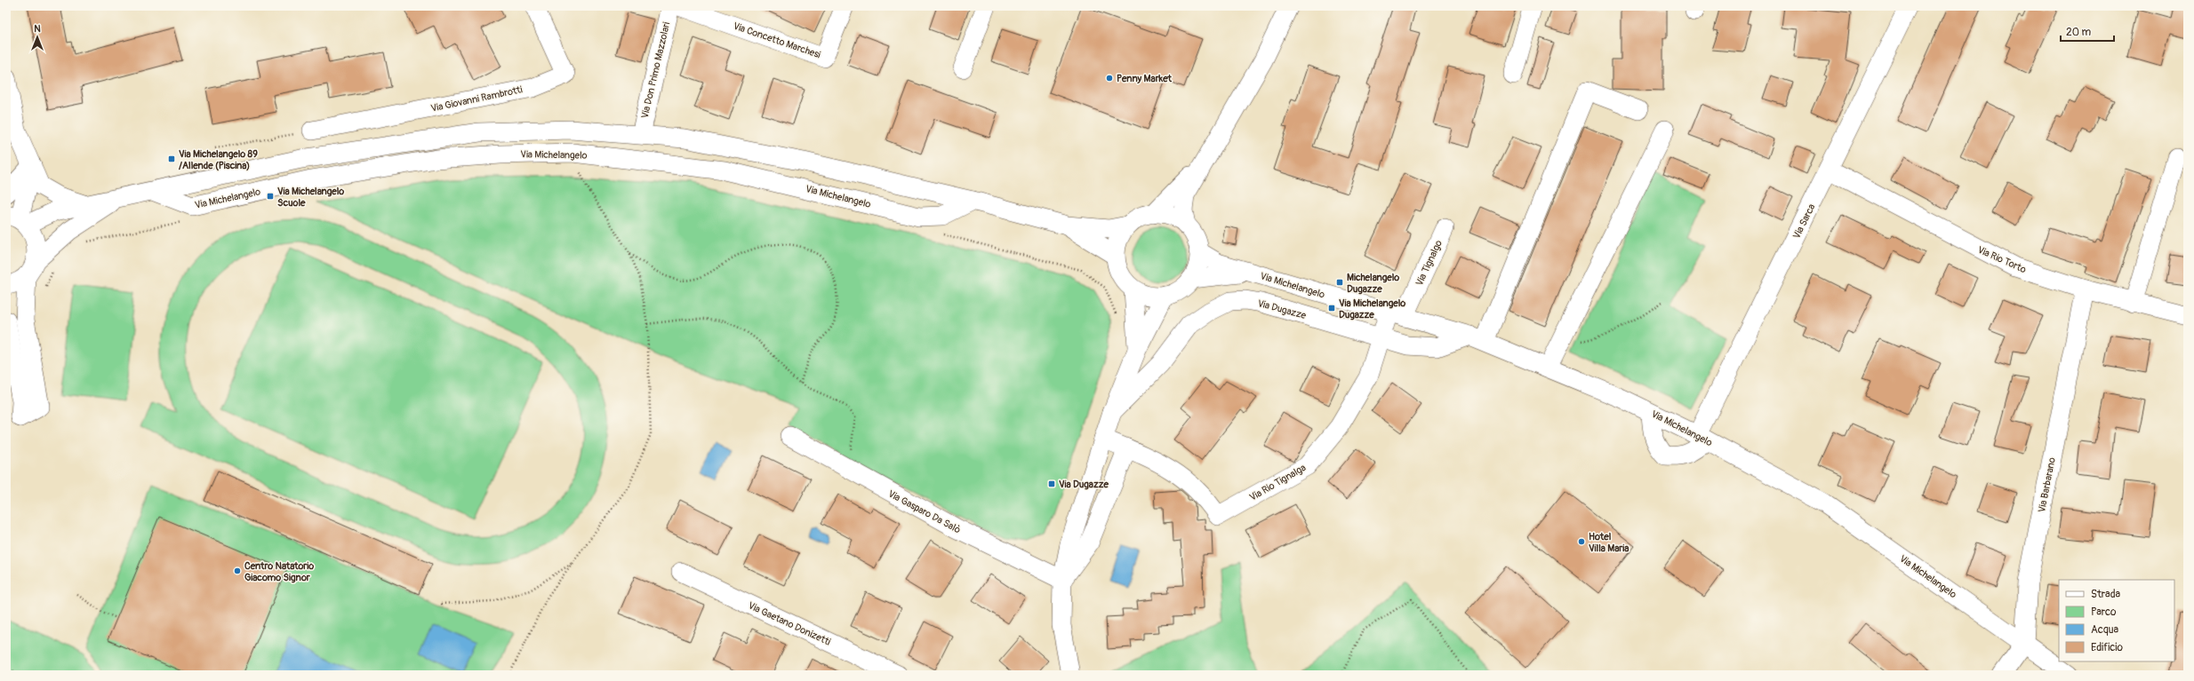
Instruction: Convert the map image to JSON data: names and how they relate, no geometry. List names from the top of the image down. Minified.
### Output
{"streets":{"street":["Via Concetto Marchesi","Via Don Primo Mazzolari","Via Giovanni Rambrotti","Via Michelangelo","Via Sarca","Via Rio Torto","Via Tignalgo","Via Dugazze","Via Rio Tignalga","Via Barbarano","Via Gasparo Da Salò","Via Gaetano Donizetti"]},"crossings":[["Via Michelangelo","Via Sarca"],["Via Michelangelo","Via Tignalgo"],["Via Michelangelo","Via Dugazze"],["Via Michelangelo","Via Rio Tignalga"],["Via Michelangelo","Via Barbarano"],["Via Sarca","Via Rio Torto"],["Via Rio Torto","Via Barbarano"],["Via Tignalgo","Via Rio Tignalga"],["Via Dugazze","Via Rio Tignalga"],["Via Dugazze","Via Gasparo Da Salò"]],"places":{"other":["Penny Market","Hotel Villa Maria","Centro Natatorio Giacomo Signor"],"transit":["Via Michelangelo 89 /Allende (Piscina)","Via Michelangelo Scuole","Michelangelo Dugazze","Via Michelangelo Dugazze","Via Dugazze"]},"legend":["Strada","Parco","Acqua","Edificio"],"scale_bar":"20 m","north":"top"}
